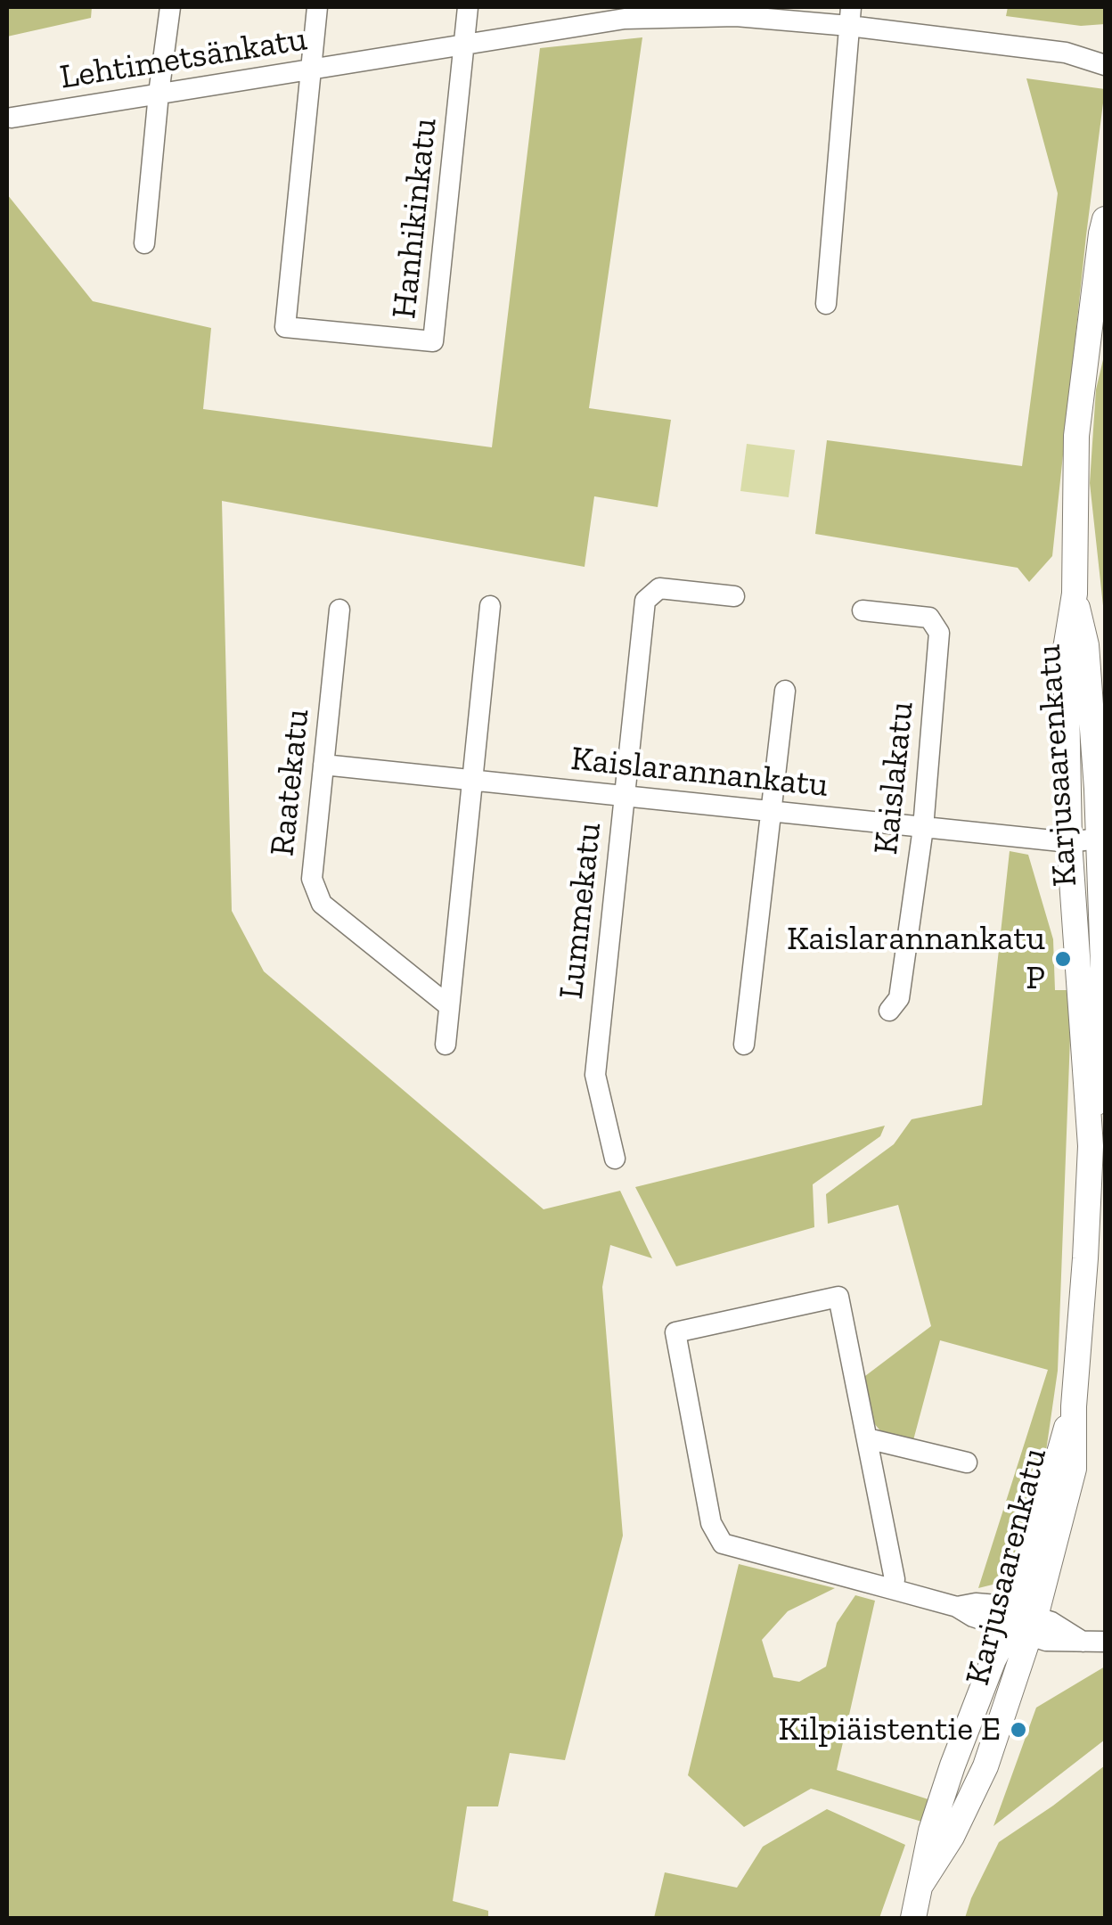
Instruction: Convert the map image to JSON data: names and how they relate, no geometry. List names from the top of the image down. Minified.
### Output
{"streets":{"street":["Lehtimetsänkatu","Hanhikinkatu","Karjusaarenkatu","Kaislarannankatu","Kaislakatu","Raatekatu","Lummekatu"]},"crossings":[["Lehtimetsänkatu","Hanhikinkatu"],["Karjusaarenkatu","Kaislarannankatu"],["Kaislarannankatu","Kaislakatu"],["Kaislarannankatu","Raatekatu"],["Kaislarannankatu","Lummekatu"]],"places":["Kaislarannankatu P","Kilpiäistentie E"]}
